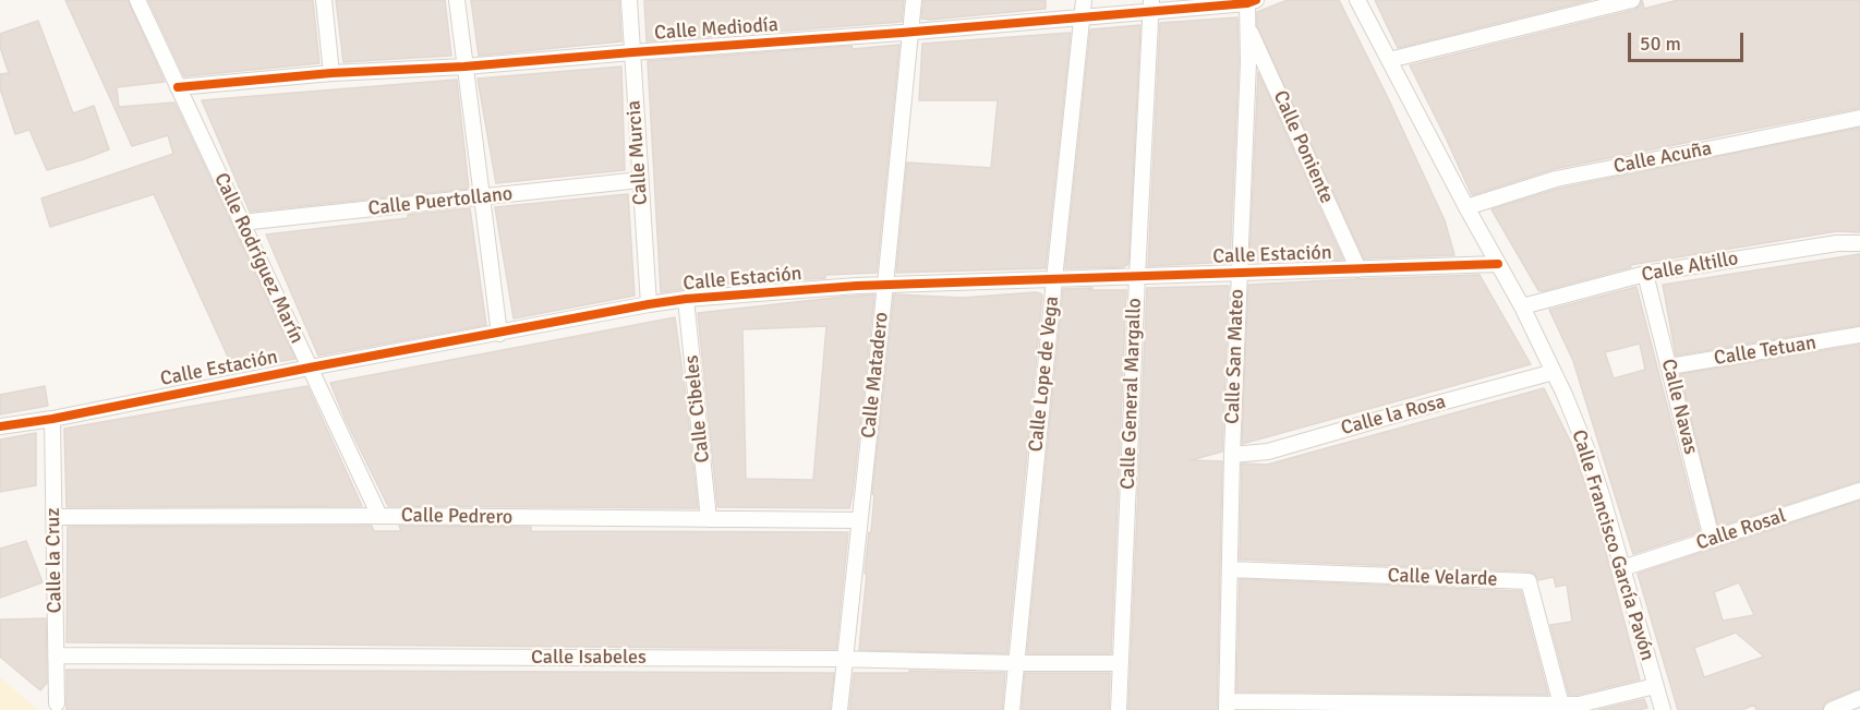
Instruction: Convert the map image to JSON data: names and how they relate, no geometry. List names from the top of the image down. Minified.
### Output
{"streets":{"street":["Calle Mediodía","Calle Poniente","Calle Murcia","Calle Acuña","Calle Puertollano","Calle Estación","Calle Rodríguez Marín","Calle Altillo","Calle Tetuan","Calle San Mateo","Calle Lope de Vega","Calle Matadero","Calle General Margallo","Calle Navas","Calle Cibeles","Calle la Rosa","Calle Pedrero","Calle Rosal","Calle Francisco García Pavón","Calle la Cruz","Calle Velarde","Calle Isabeles"]},"crossings":[["Calle Mediodía","Calle Murcia"],["Calle Mediodía","Calle Rodríguez Marín"],["Calle Mediodía","Calle San Mateo"],["Calle Mediodía","Calle Lope de Vega"],["Calle Mediodía","Calle Matadero"],["Calle Mediodía","Calle General Margallo"],["Calle Poniente","Calle Estación"],["Calle Poniente","Calle San Mateo"],["Calle Murcia","Calle Puertollano"],["Calle Murcia","Calle Estación"],["Calle Acuña","Calle Francisco García Pavón"],["Calle Puertollano","Calle Rodríguez Marín"],["Calle Estación","Calle Rodríguez Marín"],["Calle Estación","Calle San Mateo"],["Calle Estación","Calle Lope de Vega"],["Calle Estación","Calle Matadero"],["Calle Estación","Calle General Margallo"],["Calle Estación","Calle Cibeles"],["Calle Estación","Calle Francisco García Pavón"],["Calle Estación","Calle la Cruz"],["Calle Rodríguez Marín","Calle Pedrero"],["Calle Altillo","Calle Navas"],["Calle Altillo","Calle Francisco García Pavón"],["Calle Tetuan","Calle Navas"],["Calle San Mateo","Calle la Rosa"],["Calle San Mateo","Calle Velarde"],["Calle Lope de Vega","Calle Isabeles"],["Calle Matadero","Calle Pedrero"],["Calle Matadero","Calle Isabeles"],["Calle General Margallo","Calle Isabeles"],["Calle Navas","Calle Rosal"],["Calle Cibeles","Calle Pedrero"],["Calle la Rosa","Calle Francisco García Pavón"],["Calle Pedrero","Calle la Cruz"],["Calle Rosal","Calle Francisco García Pavón"],["Calle la Cruz","Calle Isabeles"]],"scale_bar":"50 m"}
